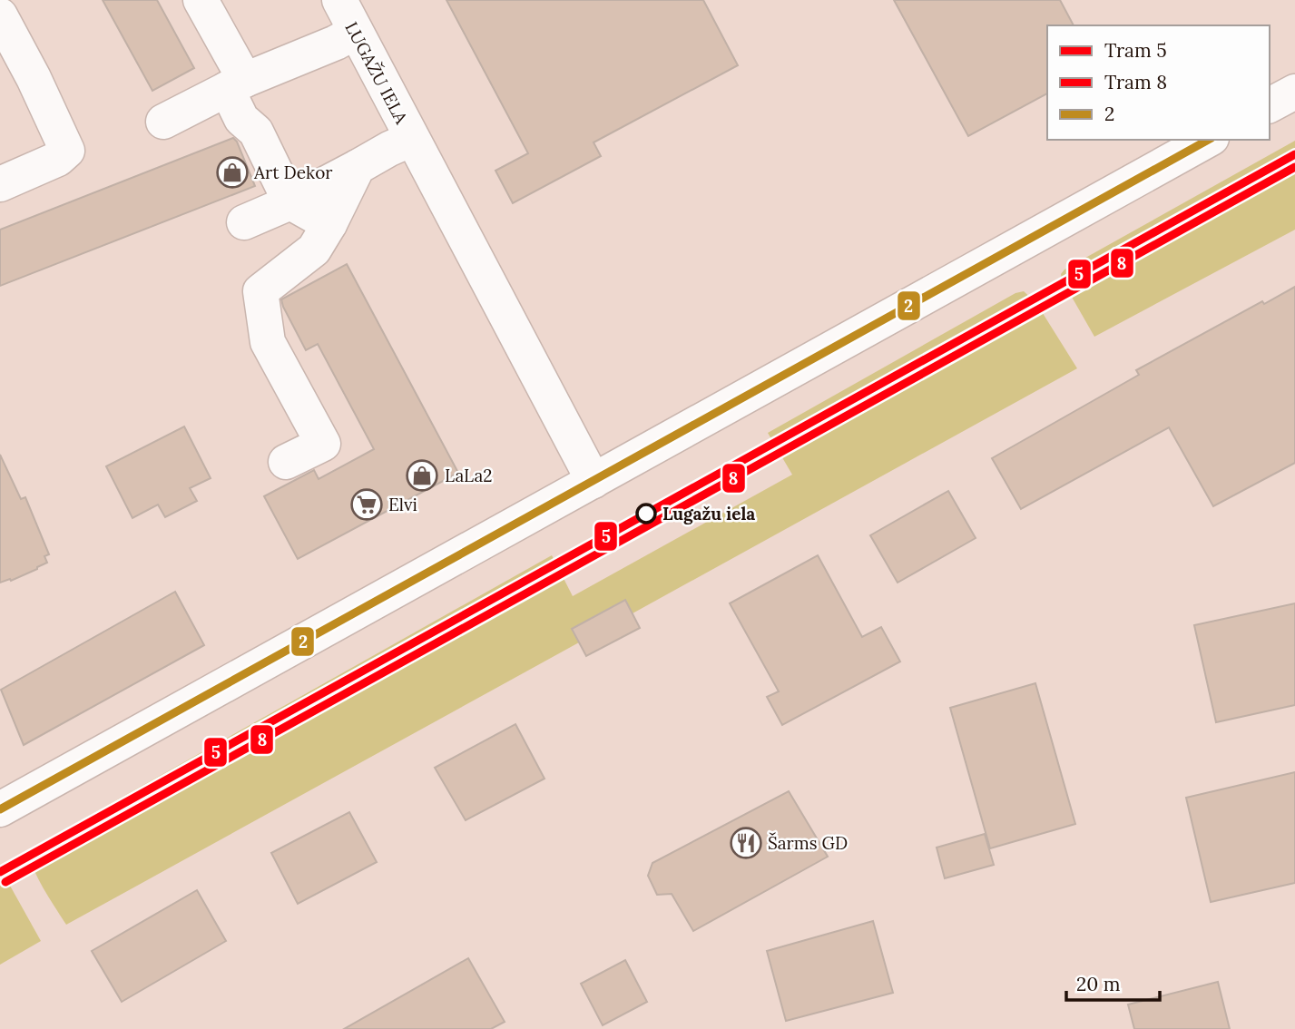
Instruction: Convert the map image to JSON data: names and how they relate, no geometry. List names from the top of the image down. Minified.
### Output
{"streets":{"street":["LUGAŽU IELA"]},"places":{"shop":["Art Dekor","LaLa2"],"supermarket":["Elvi"],"other":["Lugažu iela"],"restaurant":["Šarms GD"]},"lines":["transit line 2","tram line 5","tram line 8"],"legend":["Tram 5","Tram 8","2"],"scale_bar":"20 m"}
